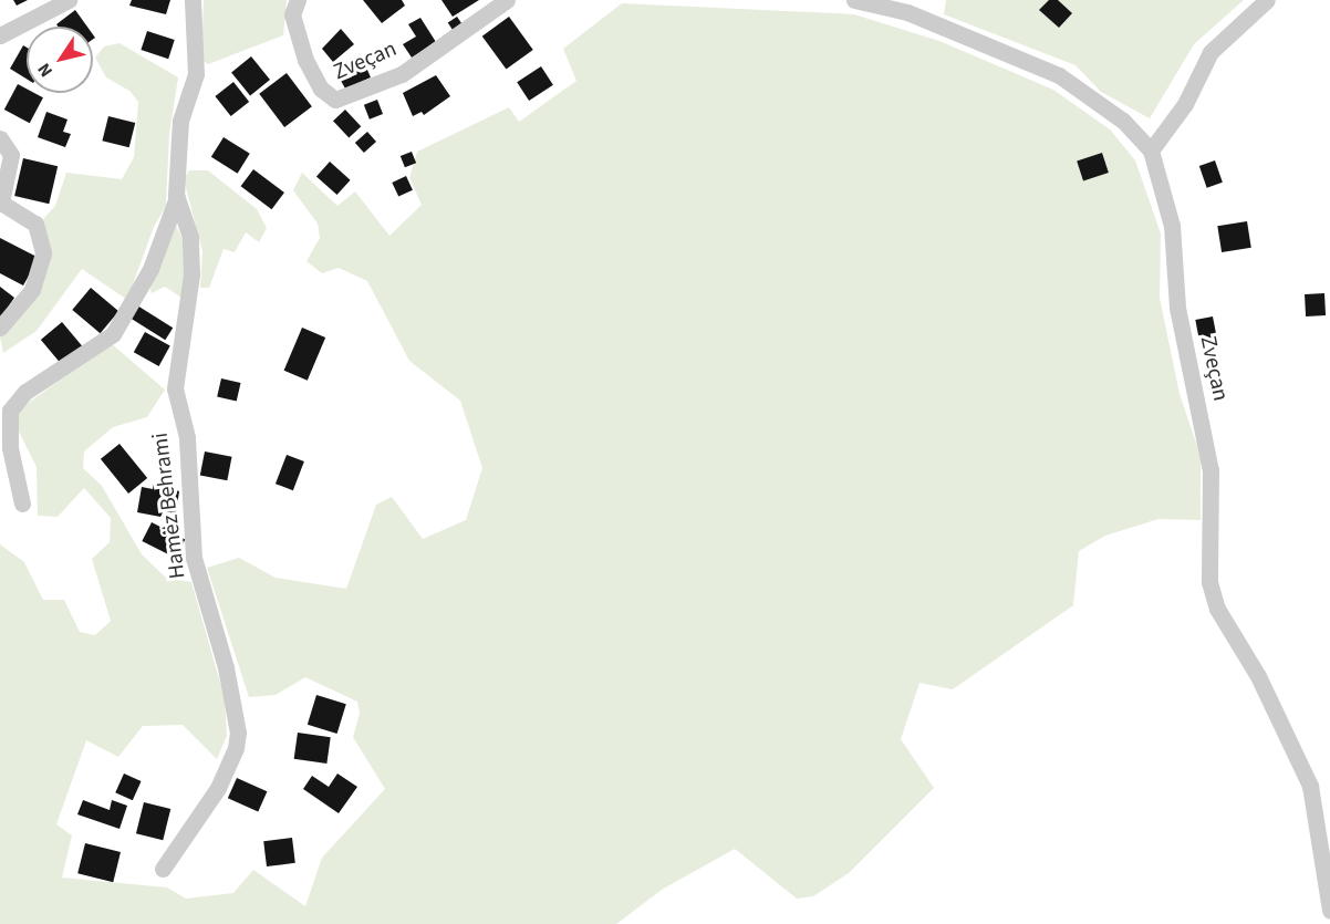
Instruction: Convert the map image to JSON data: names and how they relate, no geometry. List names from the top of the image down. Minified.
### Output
{"streets":{"street":["Zveçan","Hamëz Behrami"]},"north":"bottom left"}
